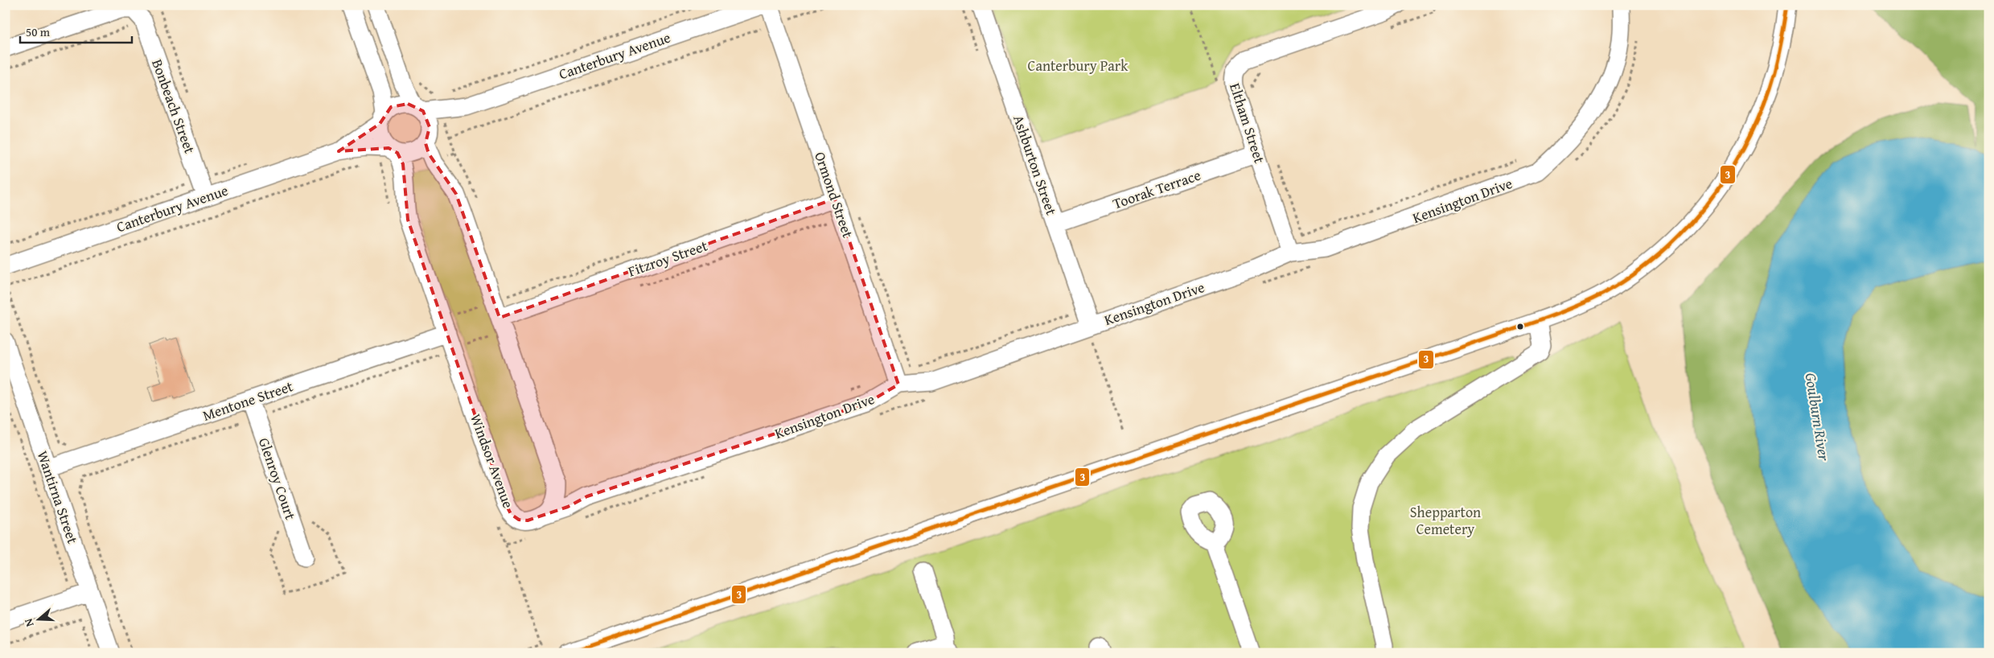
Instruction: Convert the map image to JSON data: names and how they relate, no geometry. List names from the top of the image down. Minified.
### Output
{"streets":{"street":["Canterbury Avenue","Bonbeach Street","Eltham Street","Ashburton Street","Toorak Terrace","Ormond Street","Kensington Drive","Fitzroy Street","Mentone Street","Windsor Avenue","Glenroy Court","Wantirna Street"]},"crossings":[["Canterbury Avenue","Bonbeach Street"],["Canterbury Avenue","Windsor Avenue"],["Eltham Street","Toorak Terrace"],["Eltham Street","Kensington Drive"],["Ashburton Street","Toorak Terrace"],["Ashburton Street","Kensington Drive"],["Ormond Street","Kensington Drive"],["Ormond Street","Fitzroy Street"],["Kensington Drive","Windsor Avenue"],["Mentone Street","Windsor Avenue"],["Mentone Street","Glenroy Court"],["Mentone Street","Wantirna Street"]],"water":["Goulburn River"],"parks":["Canterbury Park","Shepparton Cemetery"],"lines":["transit line 3"],"scale_bar":"50 m","north":"left"}
